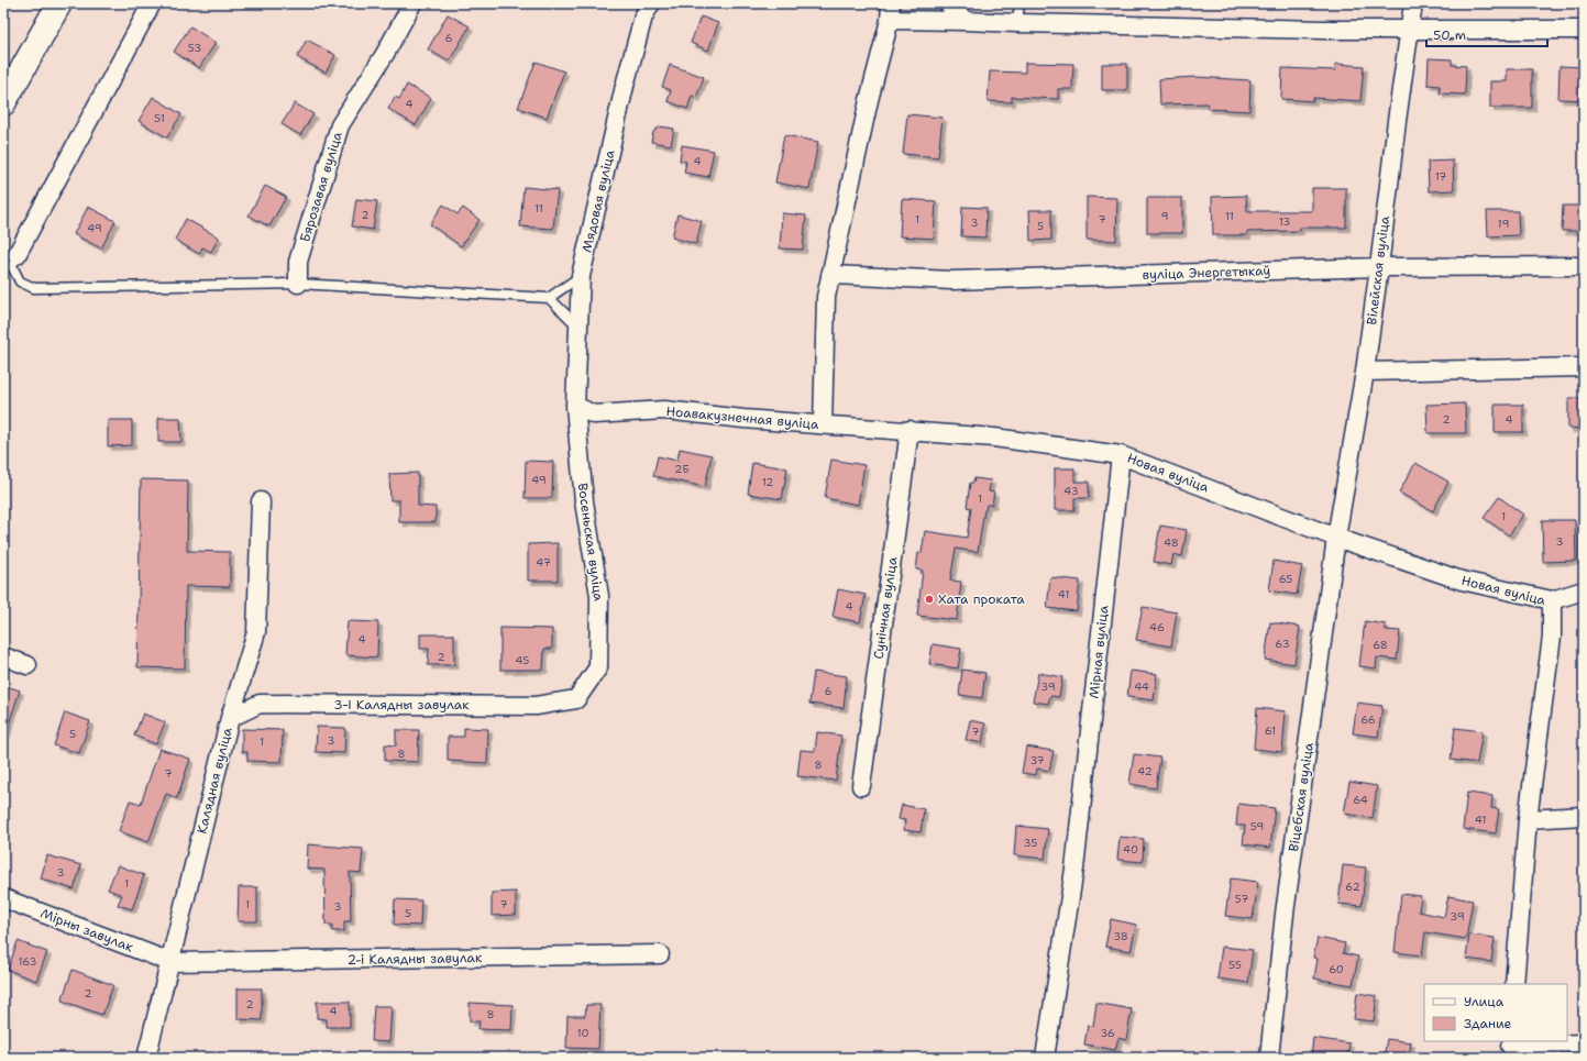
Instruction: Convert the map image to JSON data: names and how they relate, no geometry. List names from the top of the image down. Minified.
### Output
{"streets":{"street":["Бярозавая вуліца","Мядовая вуліца","Вілейская вуліца","вуліца Энергетыкаў","Ноавакузнечная вуліца","Новая вуліца","Восеньская вуліца","Сунічная вуліца","Мірная вуліца","3-і Калядны завулак","Калядная вуліца","Віцебская вуліца","Мірны завулак","2-і Калядны завулак"]},"crossings":[["Мядовая вуліца","Ноавакузнечная вуліца"],["Мядовая вуліца","Восеньская вуліца"],["Вілейская вуліца","вуліца Энергетыкаў"],["Вілейская вуліца","Новая вуліца"],["Вілейская вуліца","Віцебская вуліца"],["Ноавакузнечная вуліца","Восеньская вуліца"],["Ноавакузнечная вуліца","Сунічная вуліца"],["Новая вуліца","Мірная вуліца"],["Новая вуліца","Віцебская вуліца"],["Восеньская вуліца","3-і Калядны завулак"],["3-і Калядны завулак","Калядная вуліца"],["Калядная вуліца","Мірны завулак"],["Калядная вуліца","2-і Калядны завулак"],["Мірны завулак","2-і Калядны завулак"]],"places":["Хата проката"],"house_numbers":["6","53","4","51","4","17","11","2","9","11","1","7","13","3","19","5","49","2","4","2Б","49","12","43","1","1","3","48","47","65","41","4","46","4","63","68","2","45","39","44","6","66","61","7","5","3","1","8","37","8","42","7","64","41","59","35","40","3","1","62","57","1","7","3","5","39","38","163","55","60","2","2","4","8","10","36"],"legend":["Улица","Здание"],"scale_bar":"50 m"}
